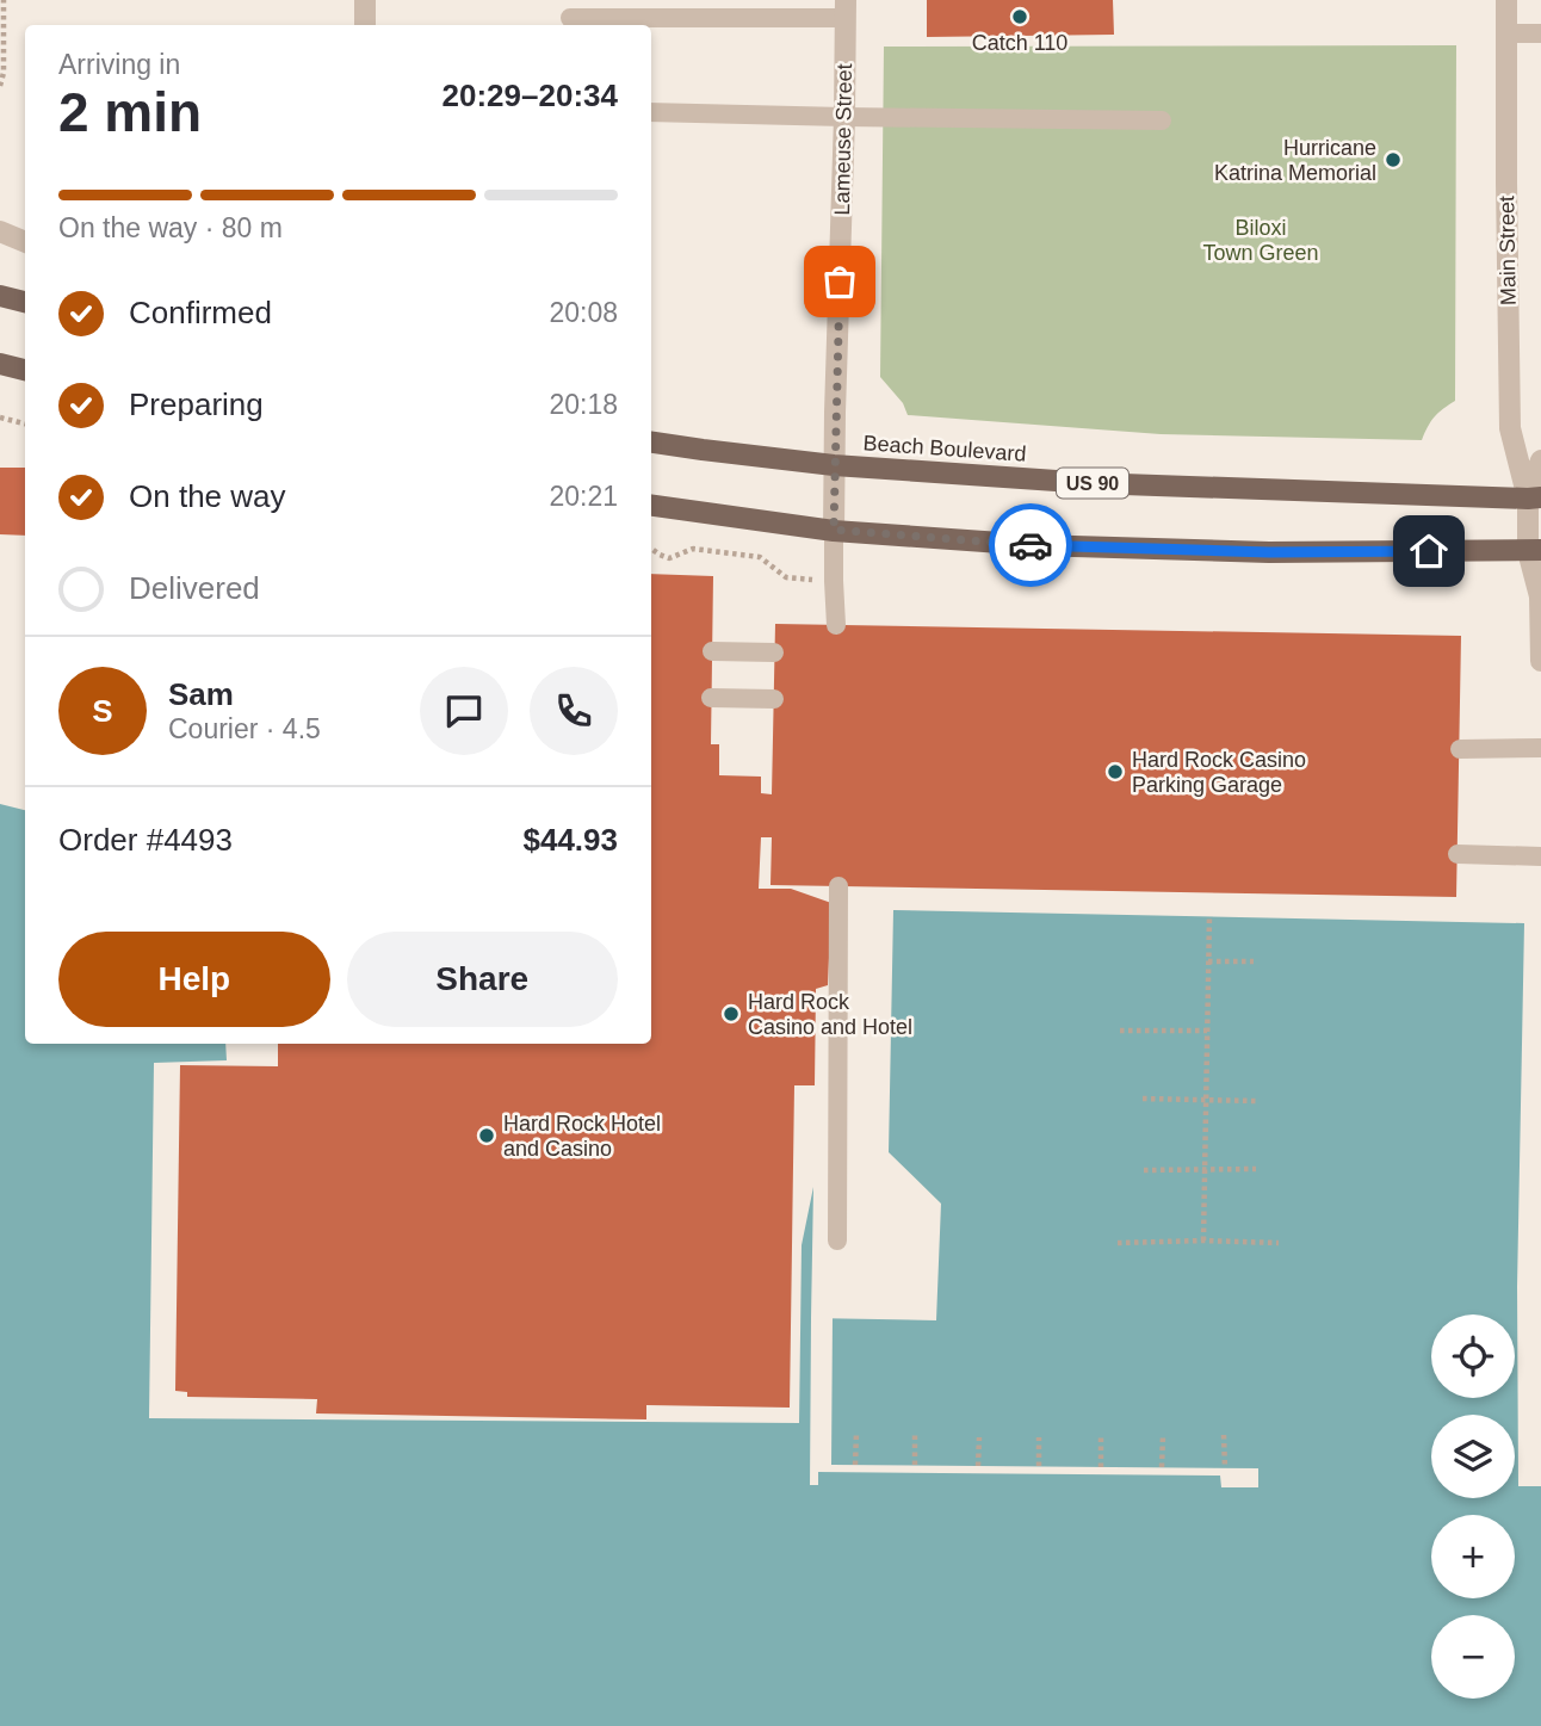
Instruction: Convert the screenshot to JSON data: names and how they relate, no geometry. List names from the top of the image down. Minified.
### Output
{"streets":{"main road":["Beach Boulevard","US 90"],"street":["Lameuse Street","Main Street"]},"crossings":[["Lameuse Street","Beach Boulevard"],["Main Street","Beach Boulevard"]],"parks":["Biloxi Town Green"],"places":["Catch 110","Hurricane Katrina Memorial","Hard Rock Casino Parking Garage","Hard Rock Casino and Hotel","Hard Rock Hotel and Casino"],"page":{"heading":["2 min","Arriving in","20:29–20:34"],"panel":["Sam","Courier · 4.5","Order #4493","$44.93"],"bar":"On the way · 80 m","list":[["Confirmed","20:08"],["Preparing","20:18"],["On the way","20:21"],"Delivered"],"round":"S","buttons":["Help","Share"],"map_buttons":["+","−"]}}
